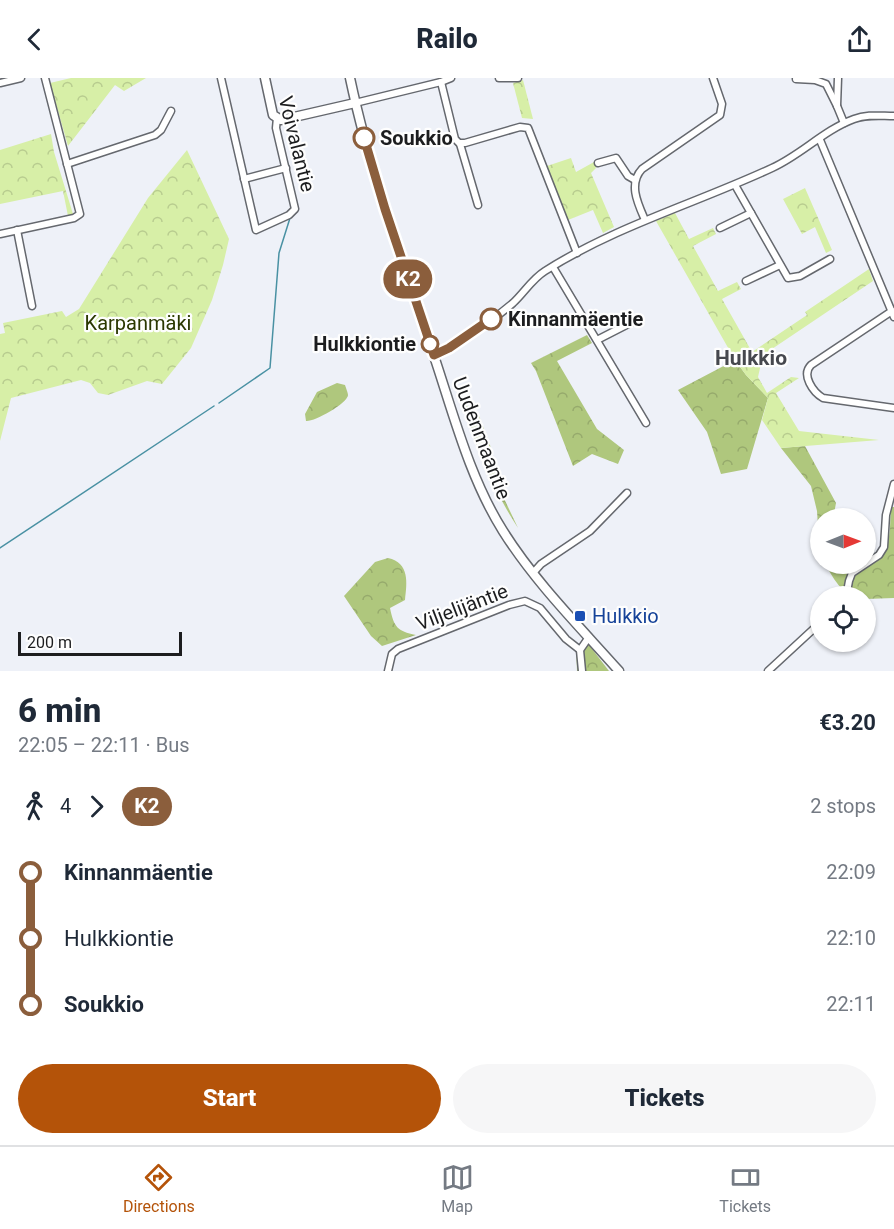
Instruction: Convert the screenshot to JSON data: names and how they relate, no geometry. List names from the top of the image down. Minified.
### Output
{"streets":{"main road":["Voivalantie","Uudenmaantie"],"street":["Viljelijäntie"]},"districts":["Hulkkio"],"parks":["Karpanmäki"],"places":{"other":["Soukkio","Kinnanmäentie","Hulkkiontie"],"transit":["Hulkkio"]},"lines":["bus line K2"],"scale_bar":"200 m","north":"right","page":{"header":"Railo","on_map":"K2","scale":"200 m","heading":["6 min","22:05 – 22:11 · Bus","€3.20"],"legs":["4","K2","2 stops"],"list":[{"name":"Kinnanmäentie","value":"22:09"},{"name":"Hulkkiontie","value":"22:10"},{"name":"Soukkio","value":"22:11"}],"buttons":["Start","Tickets"],"tabs":["Directions","Map","Tickets"]}}
